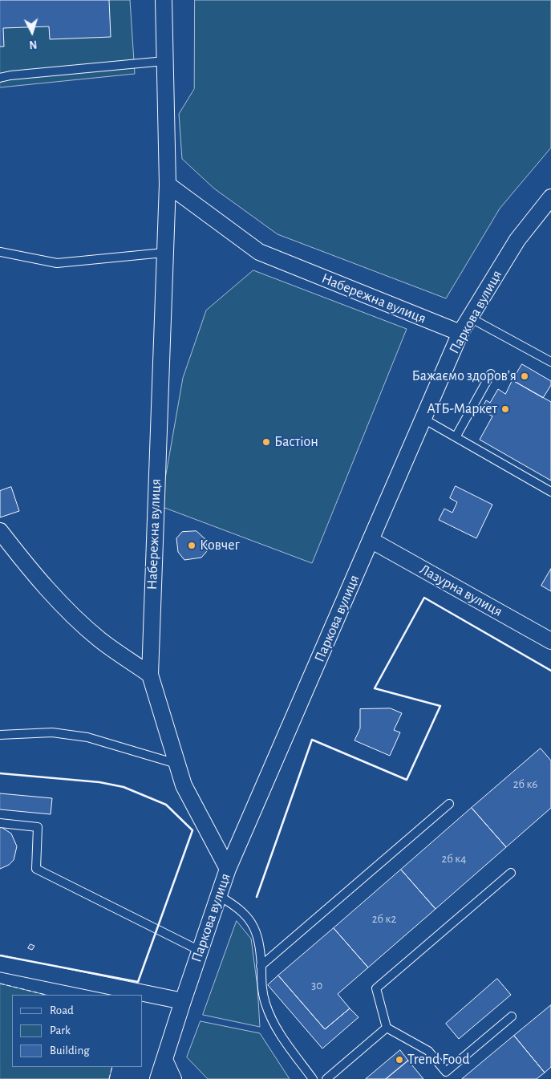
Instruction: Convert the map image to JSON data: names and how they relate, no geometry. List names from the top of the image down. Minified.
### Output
{"streets":{"street":["Набережна вулиця","Паркова вулиця","Лазурна вулиця"]},"crossings":[["Набережна вулиця","Паркова вулиця"],["Паркова вулиця","Лазурна вулиця"]],"places":["Бажаємо здоровʼя","АТБ-Маркет","Бастіон","Ковчег","Trend Food"],"house_numbers":["2б к6","2б к4","2б к2","30"],"legend":["Road","Park","Building"],"north":"bottom"}
